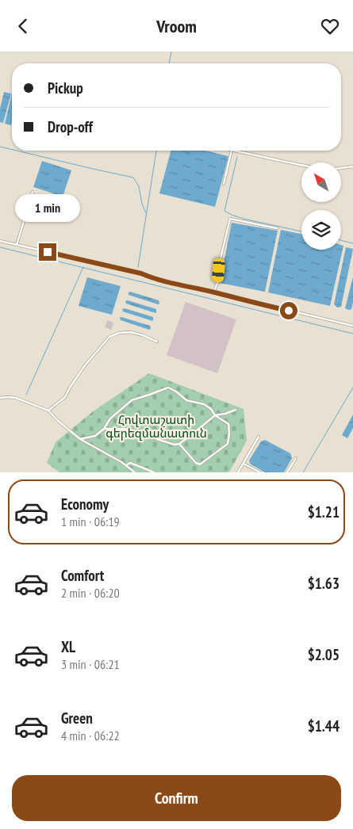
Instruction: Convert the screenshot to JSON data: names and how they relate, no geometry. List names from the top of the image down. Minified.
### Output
{"parks":["Հովտաշատի գերեզմանատուն"],"north":"top left","page":{"header":"Vroom","banner":["Pickup","Drop-off"],"bubble":"1 min","list":[{"name":"Economy","note":"1 min · 06:19","value":"$1.21"},{"name":"Comfort","note":"2 min · 06:20","value":"$1.63"},{"name":"XL","note":"3 min · 06:21","value":"$2.05"},{"name":"Green","note":"4 min · 06:22","value":"$1.44"}],"buttons":"Confirm"}}
